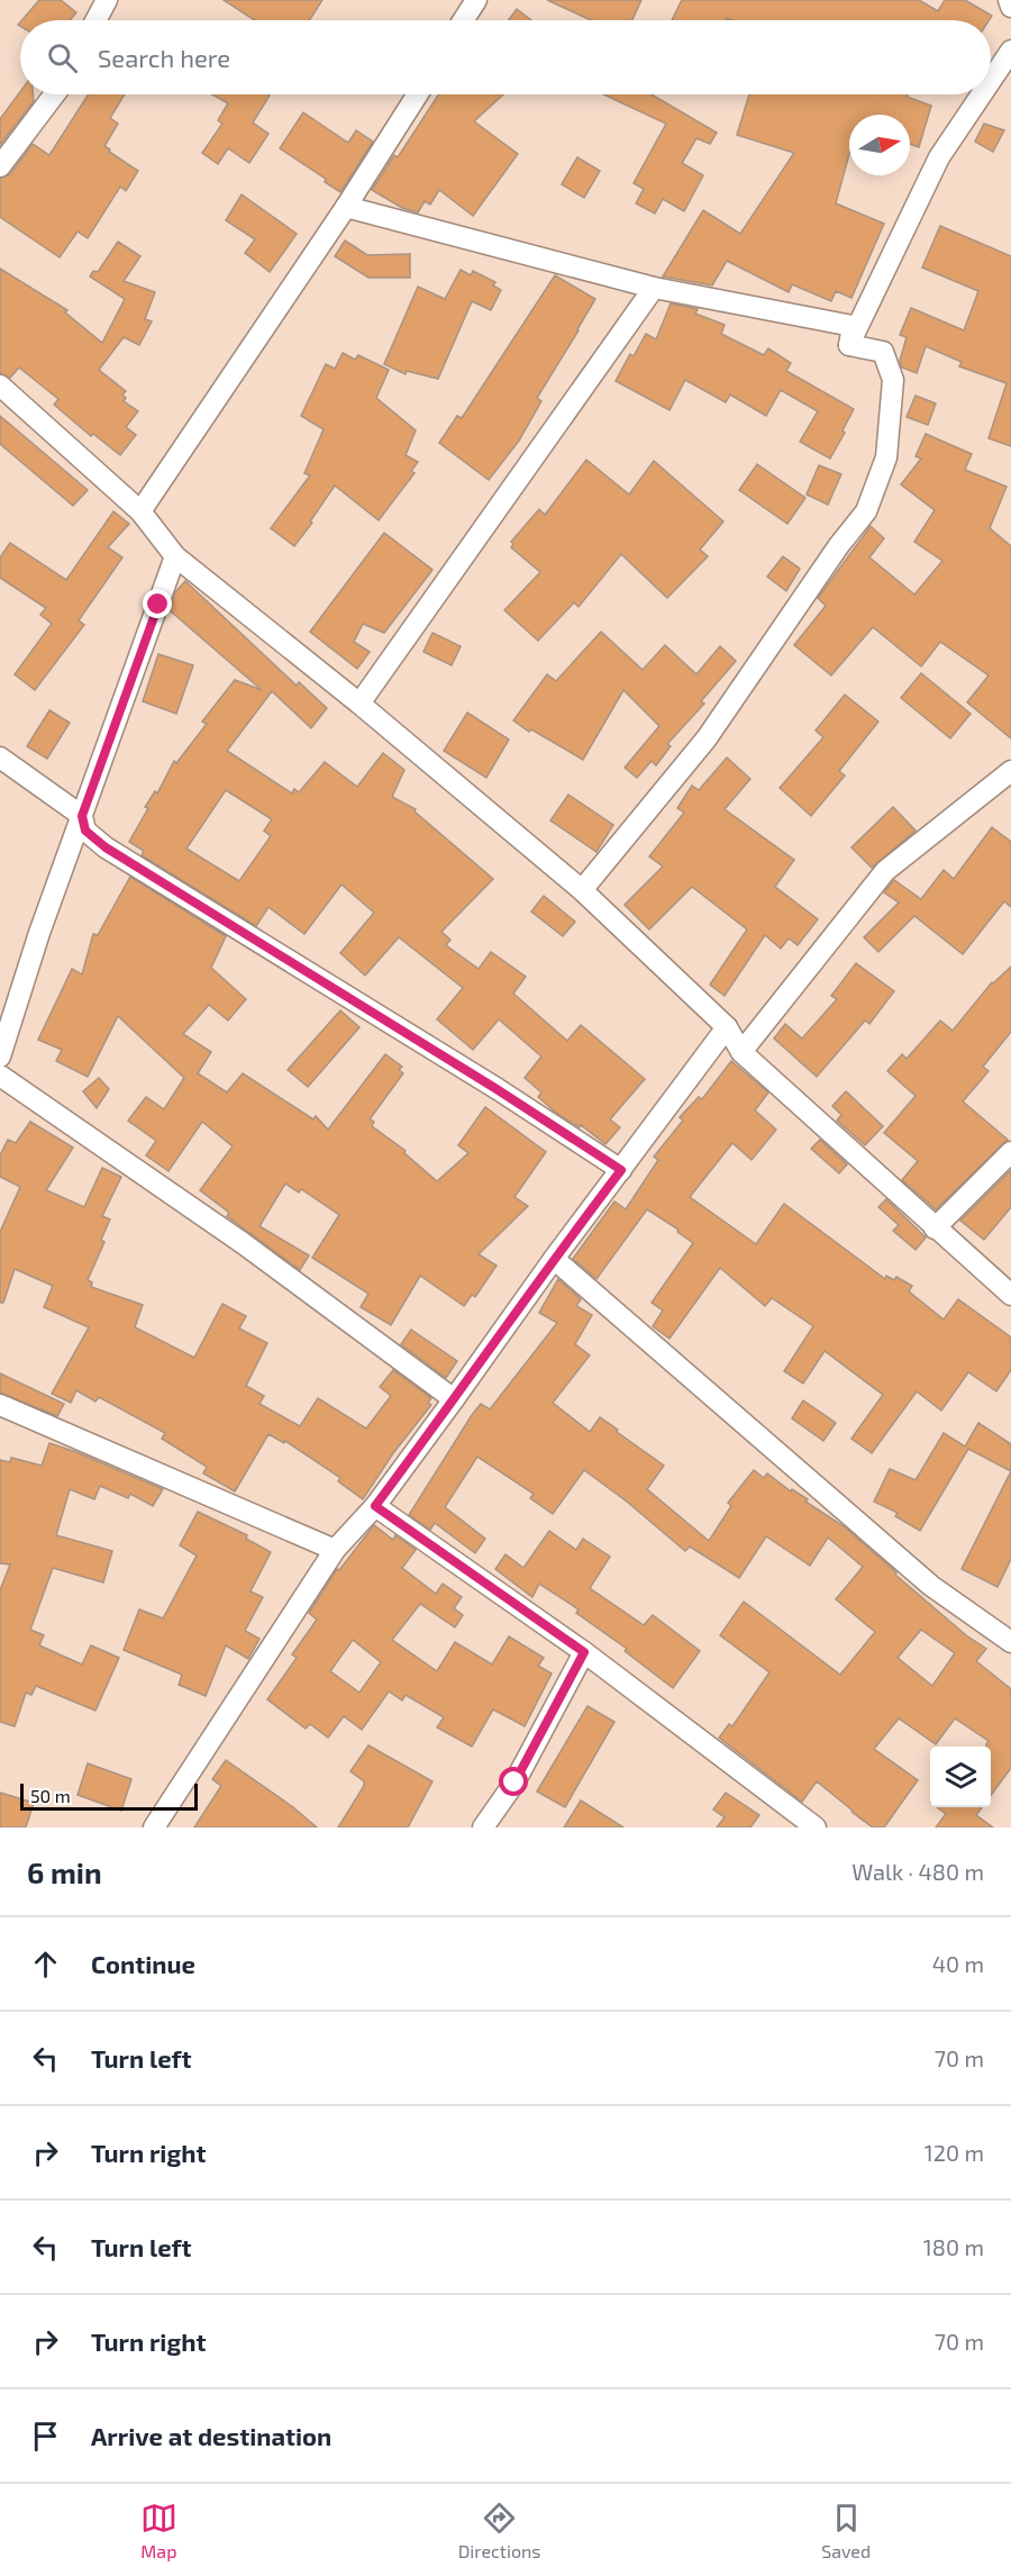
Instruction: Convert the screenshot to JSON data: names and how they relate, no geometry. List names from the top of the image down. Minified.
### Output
{"scale_bar":"50 m","north":"right","page":{"search":"Search here","scale":"50 m","heading":["6 min","Walk · 480 m"],"list":[["Continue","40 m"],["Turn left","70 m"],["Turn right","120 m"],["Turn left","180 m"],["Turn right","70 m"],"Arrive at destination"],"nav":["Map","Directions","Saved"]}}
